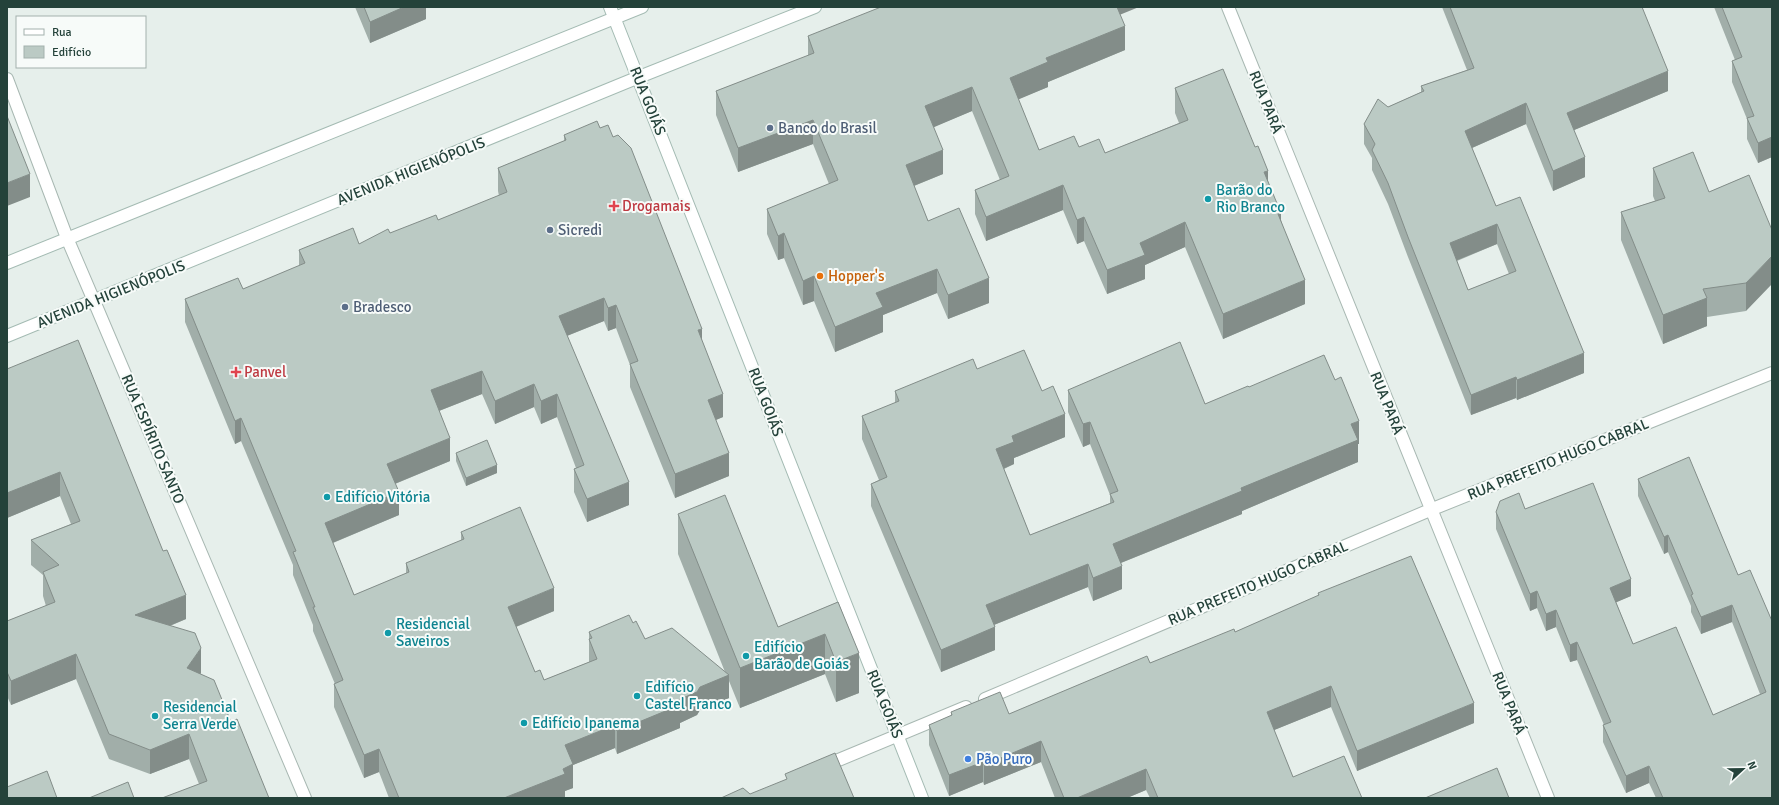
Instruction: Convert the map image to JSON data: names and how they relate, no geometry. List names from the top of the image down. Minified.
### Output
{"streets":{"street":["RUA GOIÁS","RUA PARÁ","AVENIDA HIGIENÓPOLIS","RUA ESPÍRITO SANTO","RUA PREFEITO HUGO CABRAL"]},"crossings":[["RUA GOIÁS","AVENIDA HIGIENÓPOLIS"],["RUA GOIÁS","RUA PREFEITO HUGO CABRAL"],["RUA PARÁ","RUA PREFEITO HUGO CABRAL"],["AVENIDA HIGIENÓPOLIS","RUA ESPÍRITO SANTO"]],"places":{"other":["Banco do Brasil","Barão do Rio Branco","Sicredi","Hopper's","Bradesco","Edifício Vitória","Residencial Saveiros","Edifício Barão de Goiás","Edifício Castel Franco","Residencial Serra Verde","Edifício Ipanema","Pão Puro"],"health":["Drogamais","Panvel"]},"legend":["Rua","Edifício"],"north":"right"}
